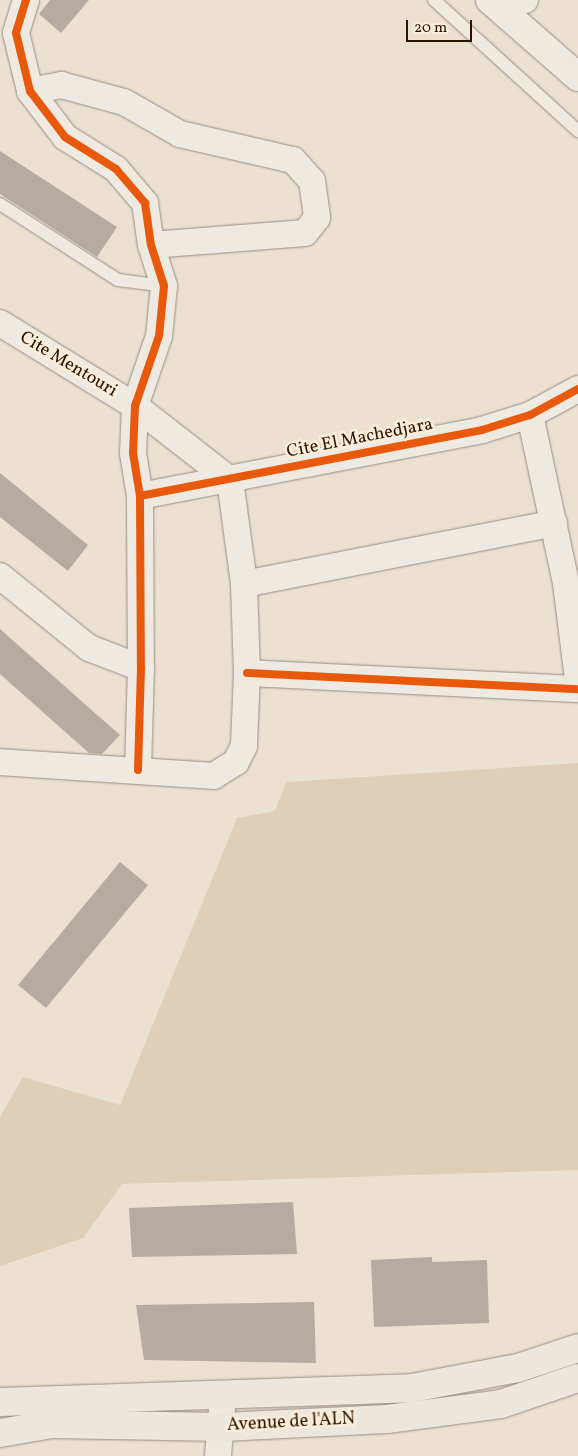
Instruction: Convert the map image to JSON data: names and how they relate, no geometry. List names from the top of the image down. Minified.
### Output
{"streets":{"main road":["Avenue de l'ALN"],"street":["Cite Mentouri","Cite El Machedjara"]},"crossings":[["Cite Mentouri","Cite El Machedjara"]],"scale_bar":"20 m"}
